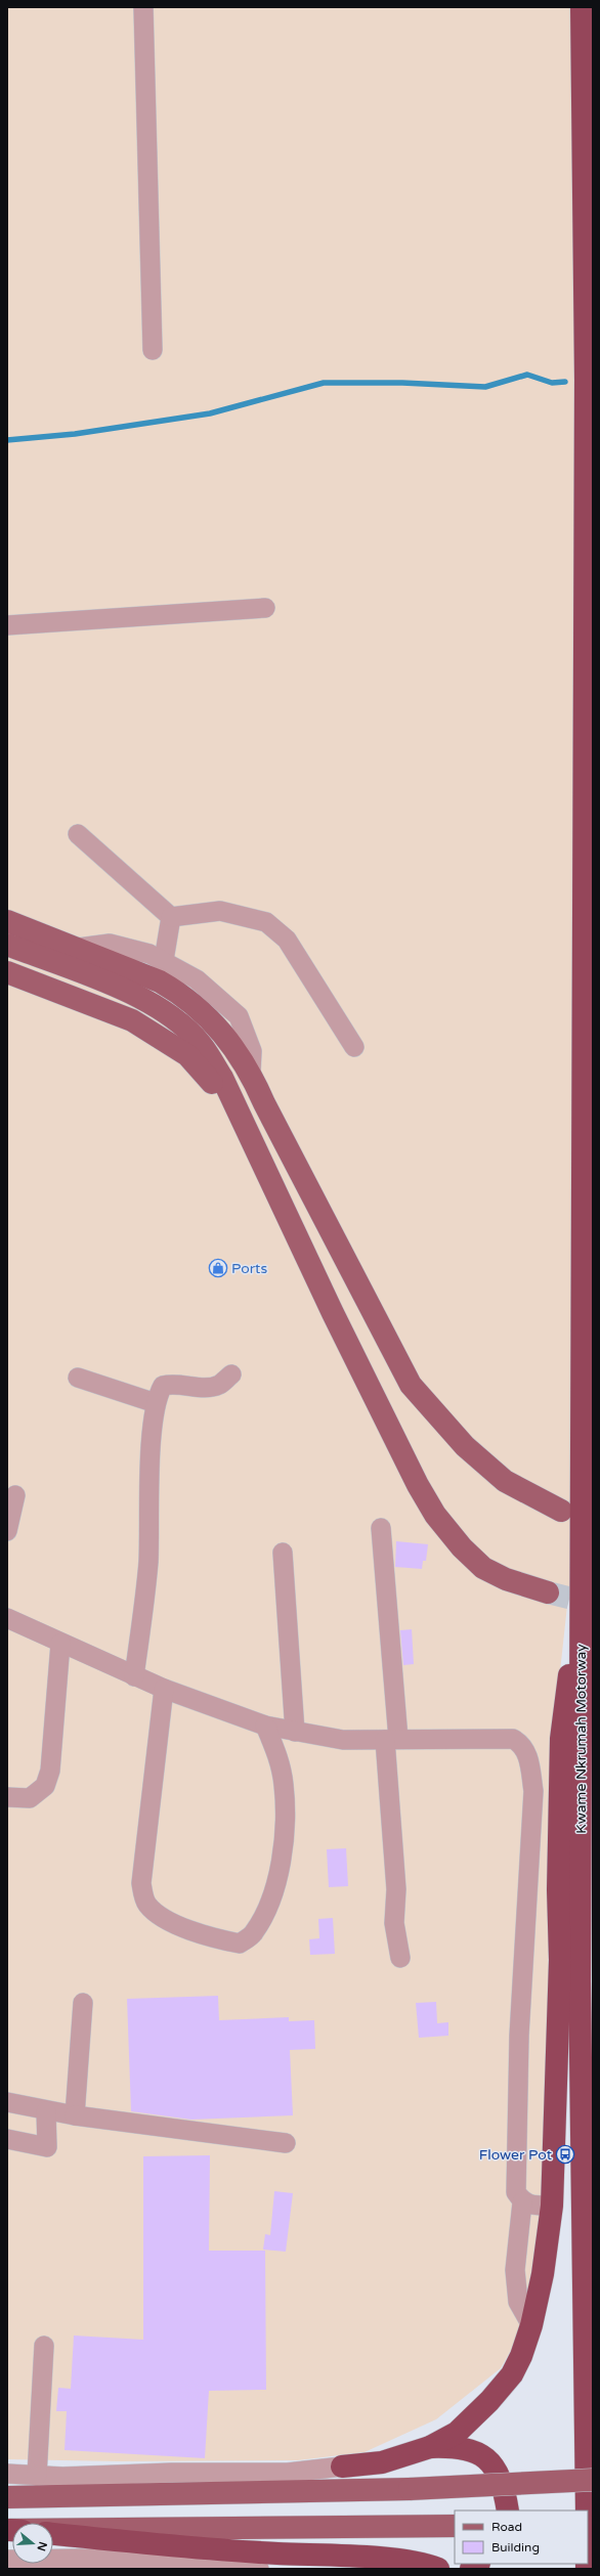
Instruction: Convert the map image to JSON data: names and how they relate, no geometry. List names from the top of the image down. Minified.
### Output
{"streets":{"highway":["Kwame Nkrumah Motorway"]},"places":{"shop":["Ports"],"bus stop":["Flower Pot"]},"legend":["Road","Building"],"north":"right"}
